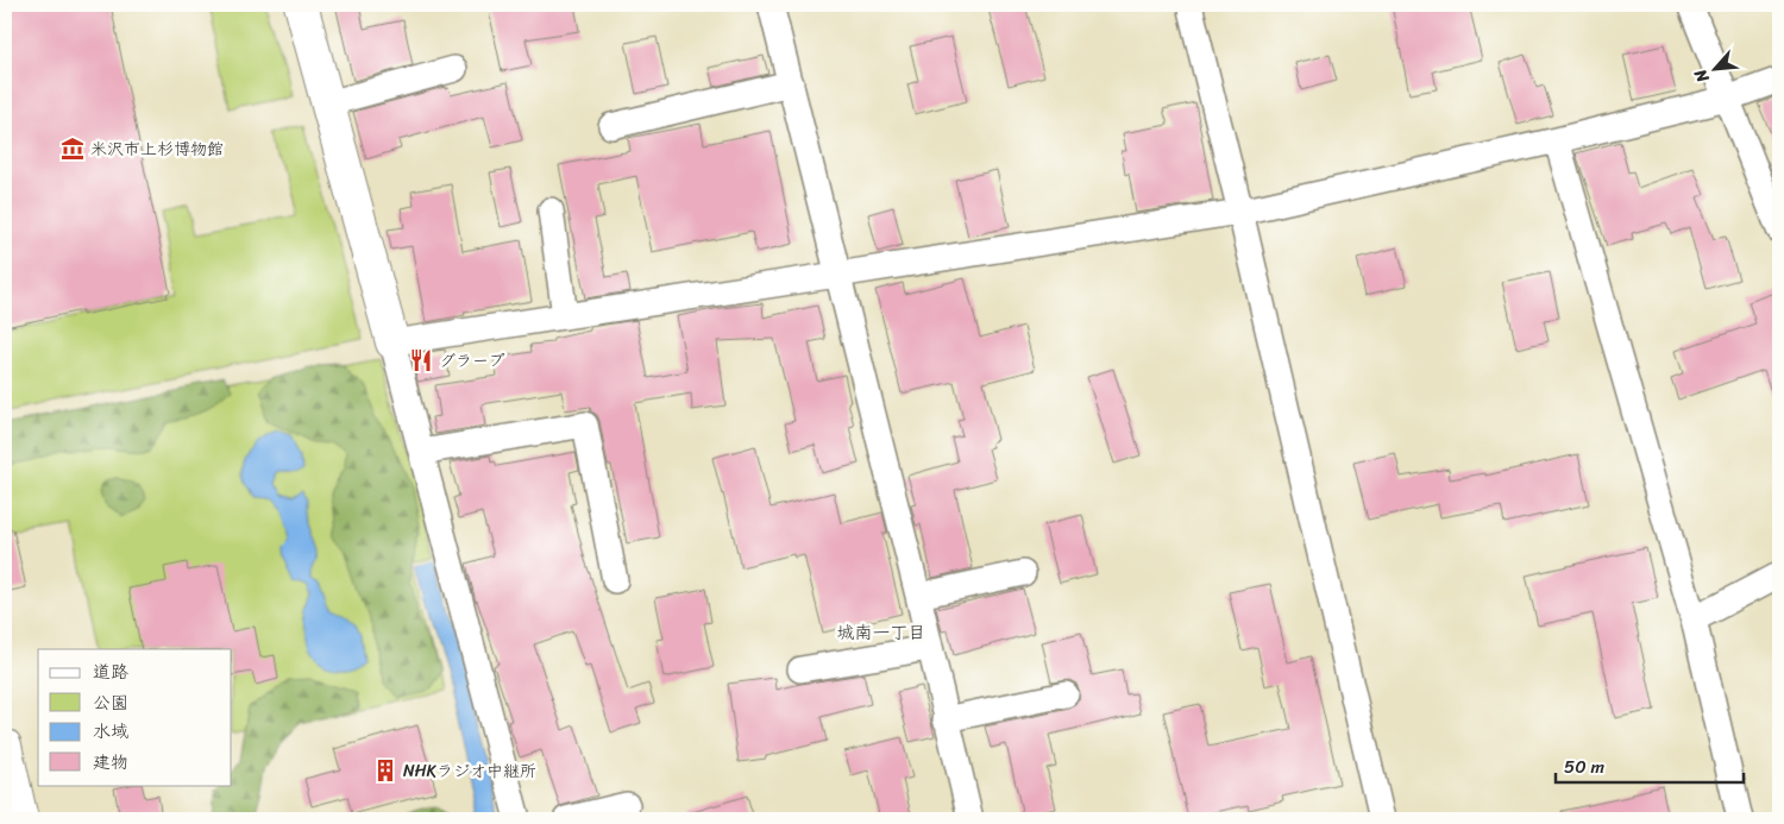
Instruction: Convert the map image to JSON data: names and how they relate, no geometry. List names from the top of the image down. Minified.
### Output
{"districts":["城南一丁目"],"places":{"museum":["米沢市上杉博物館"],"restaurant":["グラープ"],"building":["NHKラジオ中継所"]},"legend":["道路","公園","水域","建物"],"scale_bar":"50 m","north":"bottom left"}
